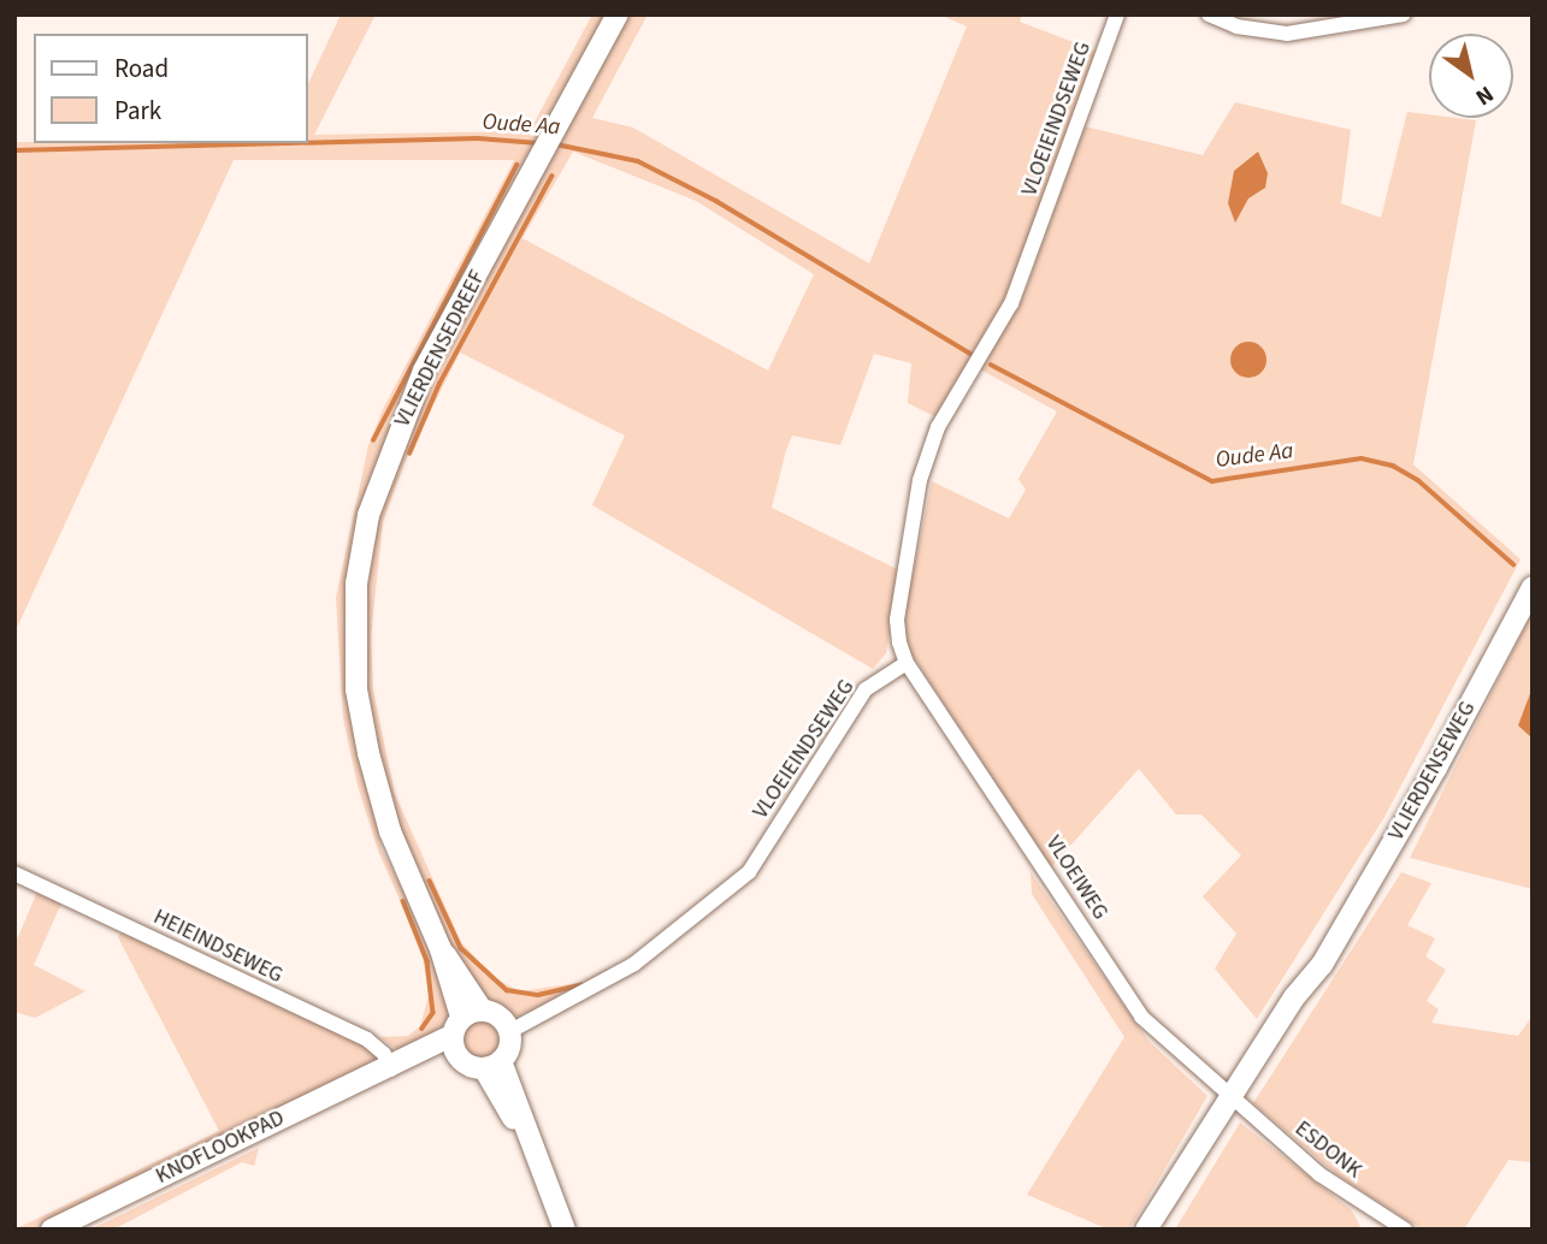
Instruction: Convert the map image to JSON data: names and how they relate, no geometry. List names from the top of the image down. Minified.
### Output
{"streets":{"main road":["VLIERDENSEDREEF","VLIERDENSEWEG","KNOFLOOKPAD"],"street":["VLOEIEINDSEWEG","VLOEIWEG","HEIEINDSEWEG","ESDONK"]},"crossings":[["VLOEIEINDSEWEG","VLOEIWEG"],["VLIERDENSEDREEF","KNOFLOOKPAD"],["VLIERDENSEWEG","VLOEIWEG"],["VLIERDENSEWEG","ESDONK"],["VLOEIWEG","ESDONK"],["HEIEINDSEWEG","KNOFLOOKPAD"]],"water":["Oude Aa"],"legend":["Road","Park"],"north":"bottom right"}
